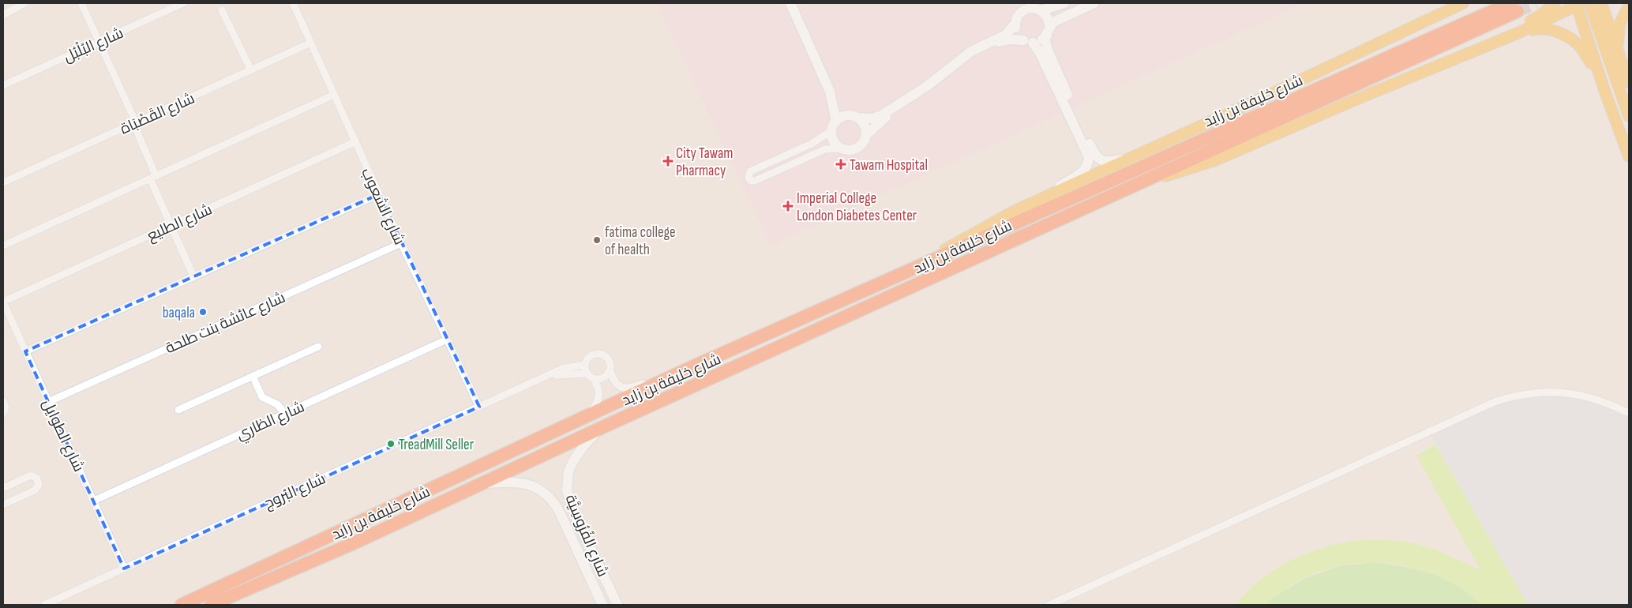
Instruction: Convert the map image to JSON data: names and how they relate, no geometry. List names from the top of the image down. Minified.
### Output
{"streets":{"highway":["شارع خليفة بن زايد"],"street":["شارع البُلْبُل","شارع القَصْبَاة","شارع الشعوب","شارع الطليع","شارع عائشة بنت طلحة","شارع الظاري","شارع الطوايل","شارع البُروج","شارع الفُرُوسِيَّة"]},"crossings":[["شارع خليفة بن زايد","شارع الفُرُوسِيَّة"],["شارع القَصْبَاة","شارع الشعوب"],["شارع الشعوب","شارع الطليع"],["شارع الشعوب","شارع عائشة بنت طلحة"],["شارع الشعوب","شارع الظاري"],["شارع الشعوب","شارع البُروج"],["شارع الطليع","شارع الطوايل"],["شارع عائشة بنت طلحة","شارع الطوايل"],["شارع الظاري","شارع الطوايل"],["شارع الطوايل","شارع البُروج"]],"places":{"health":["City Tawam Pharmacy","Tawam Hospital","Imperial College London Diabetes Center"],"other":["fatima college of health","baqala","TreadMill Seller"]}}
